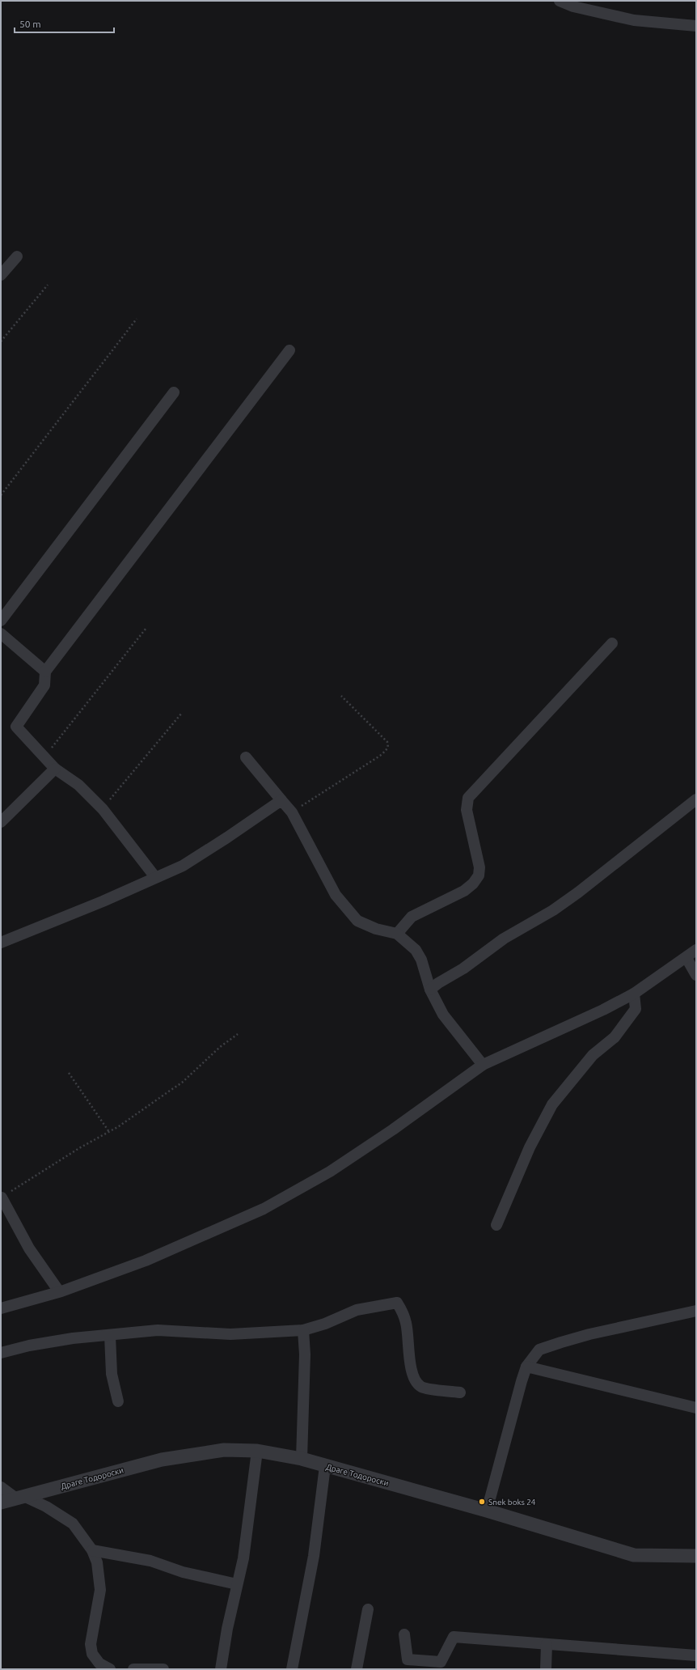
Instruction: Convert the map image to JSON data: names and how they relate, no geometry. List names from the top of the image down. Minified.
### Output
{"streets":{"street":["Драге Тодороски"]},"places":["Snek boks 24"],"scale_bar":"50 m"}
